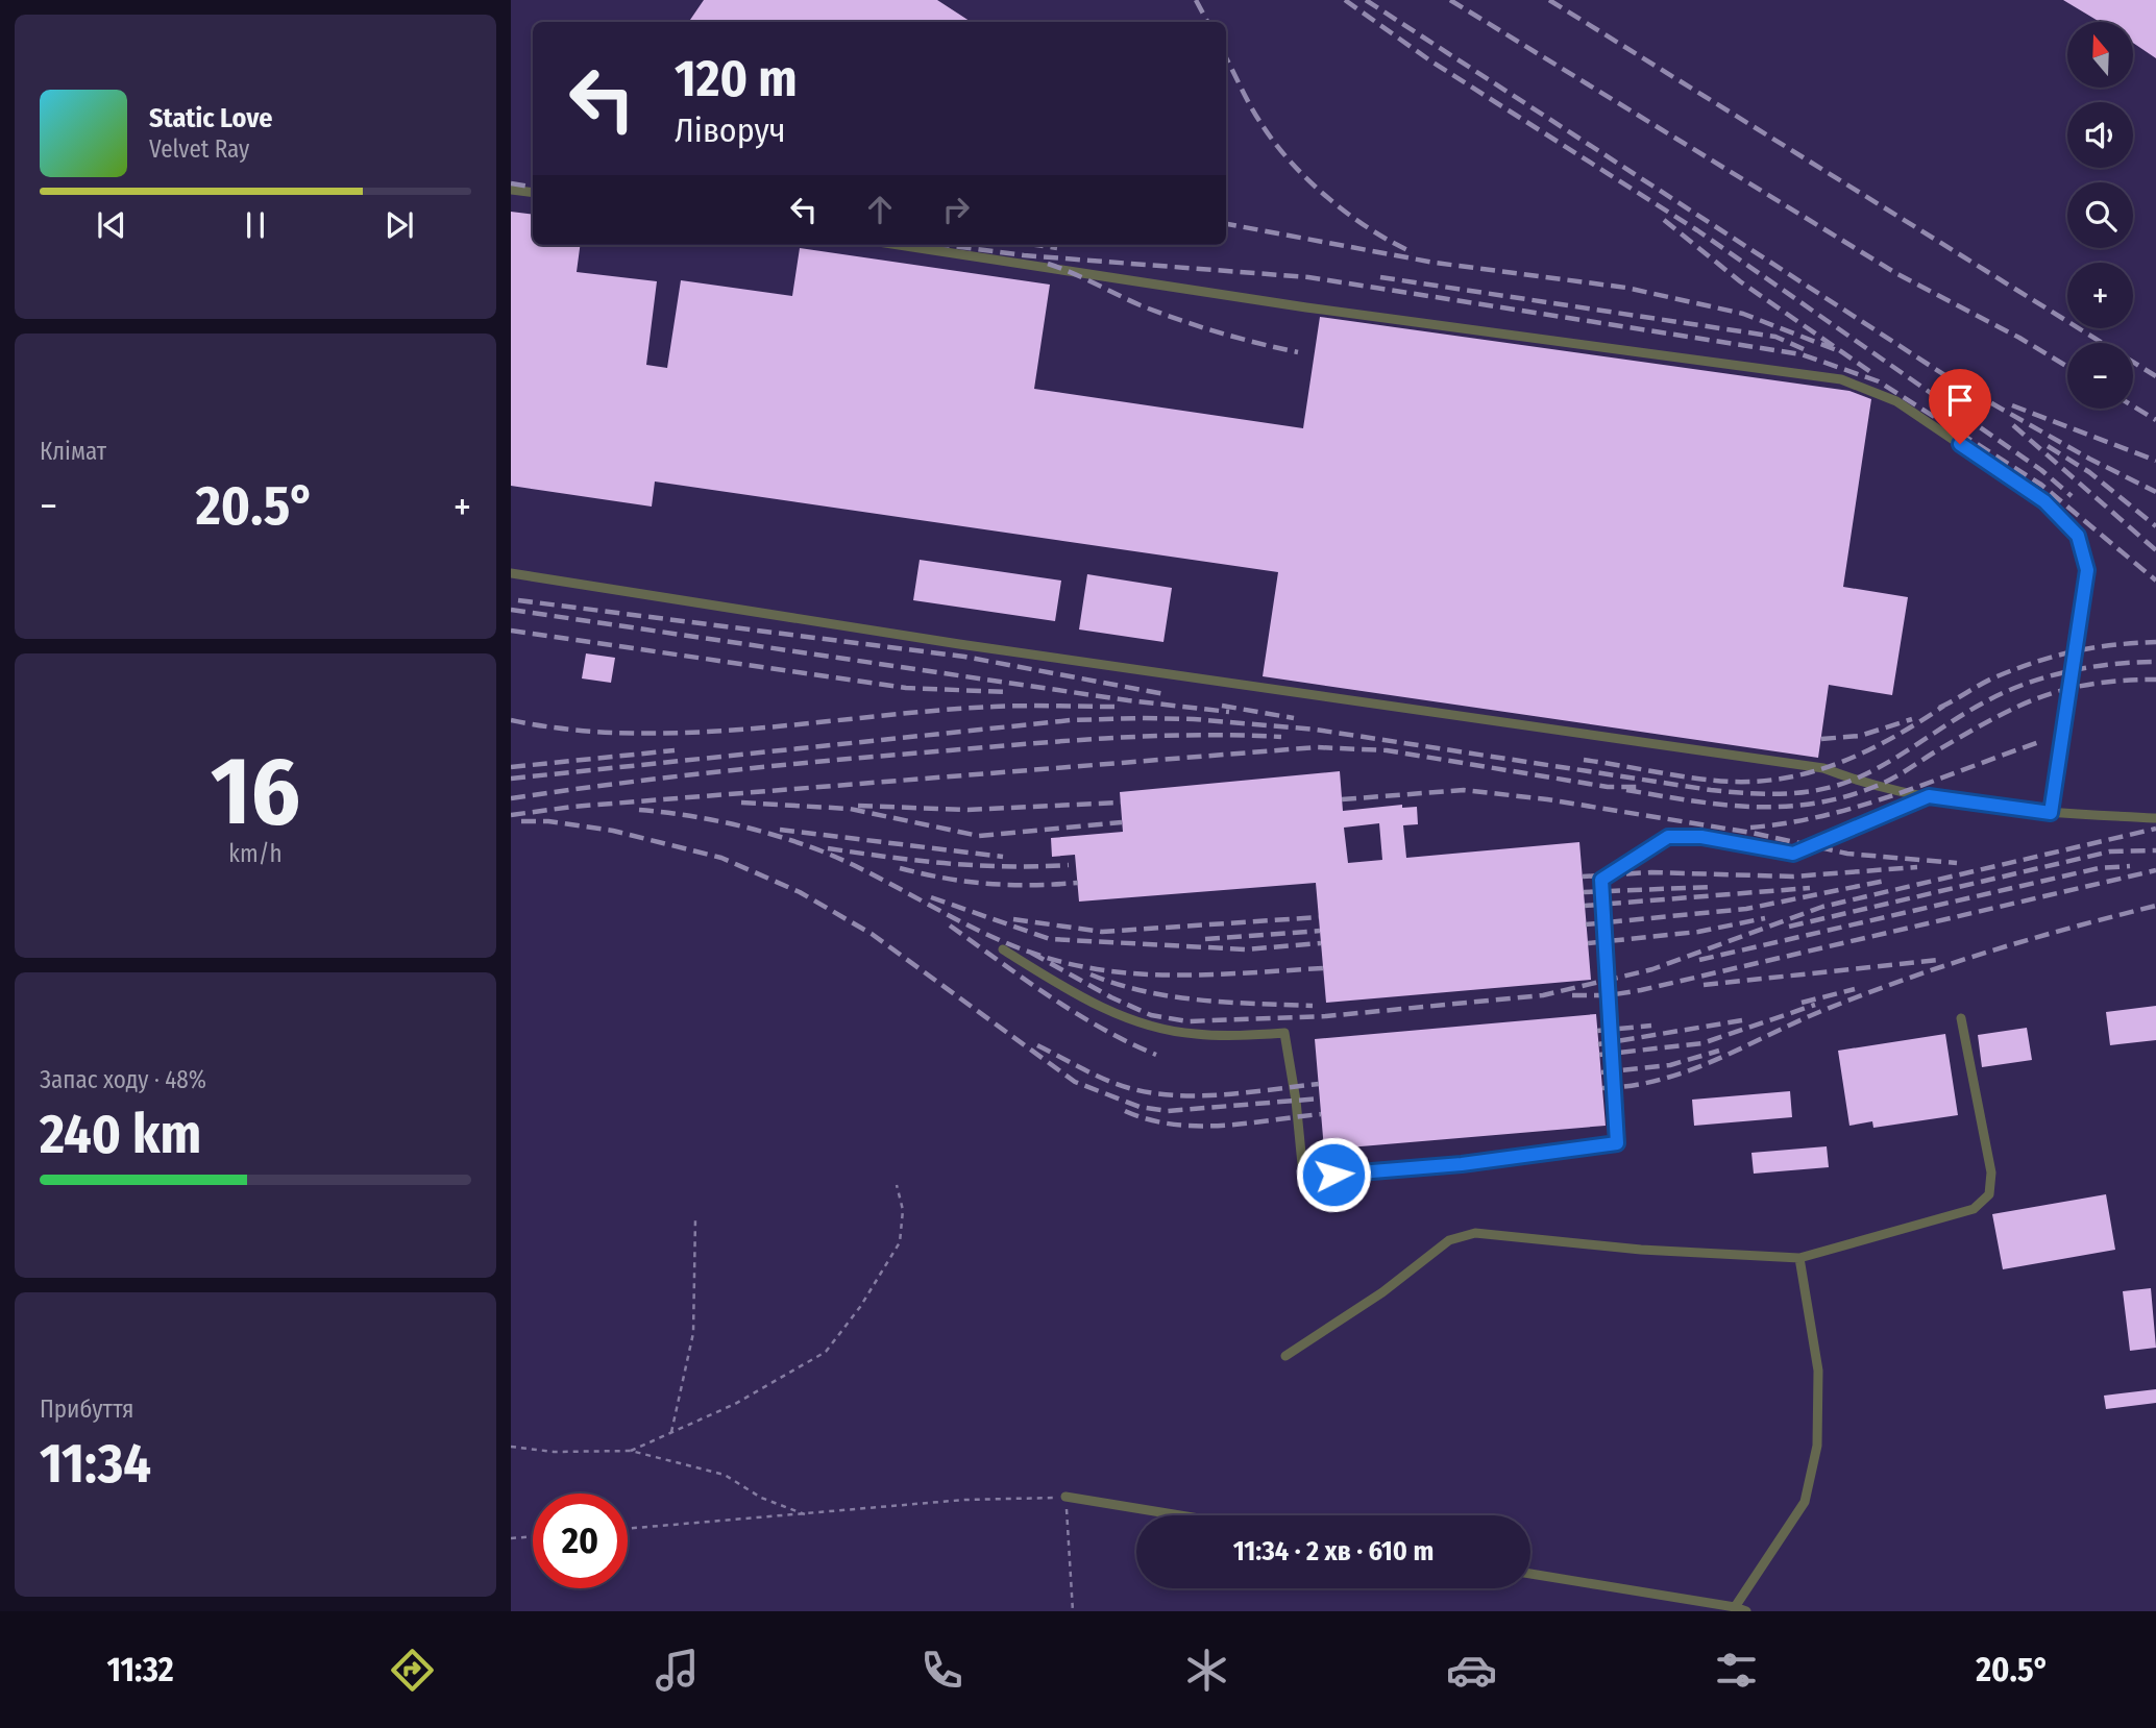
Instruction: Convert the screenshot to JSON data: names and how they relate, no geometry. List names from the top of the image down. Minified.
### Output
{"north":"top","page":{"map_buttons":["+","−"],"turn":["120 m","Ліворуч"],"song":["Static Love","Velvet Ray"],"tile":["Клімат",["16","km/h"],["Запас ходу · 48%","240 km"],["Прибуття","11:34"]],"heat":["−","20.5°","+"],"limit":"20","trip":"11:34 · 2 хв · 610 m","tabs":["11:32","20.5°"]}}
